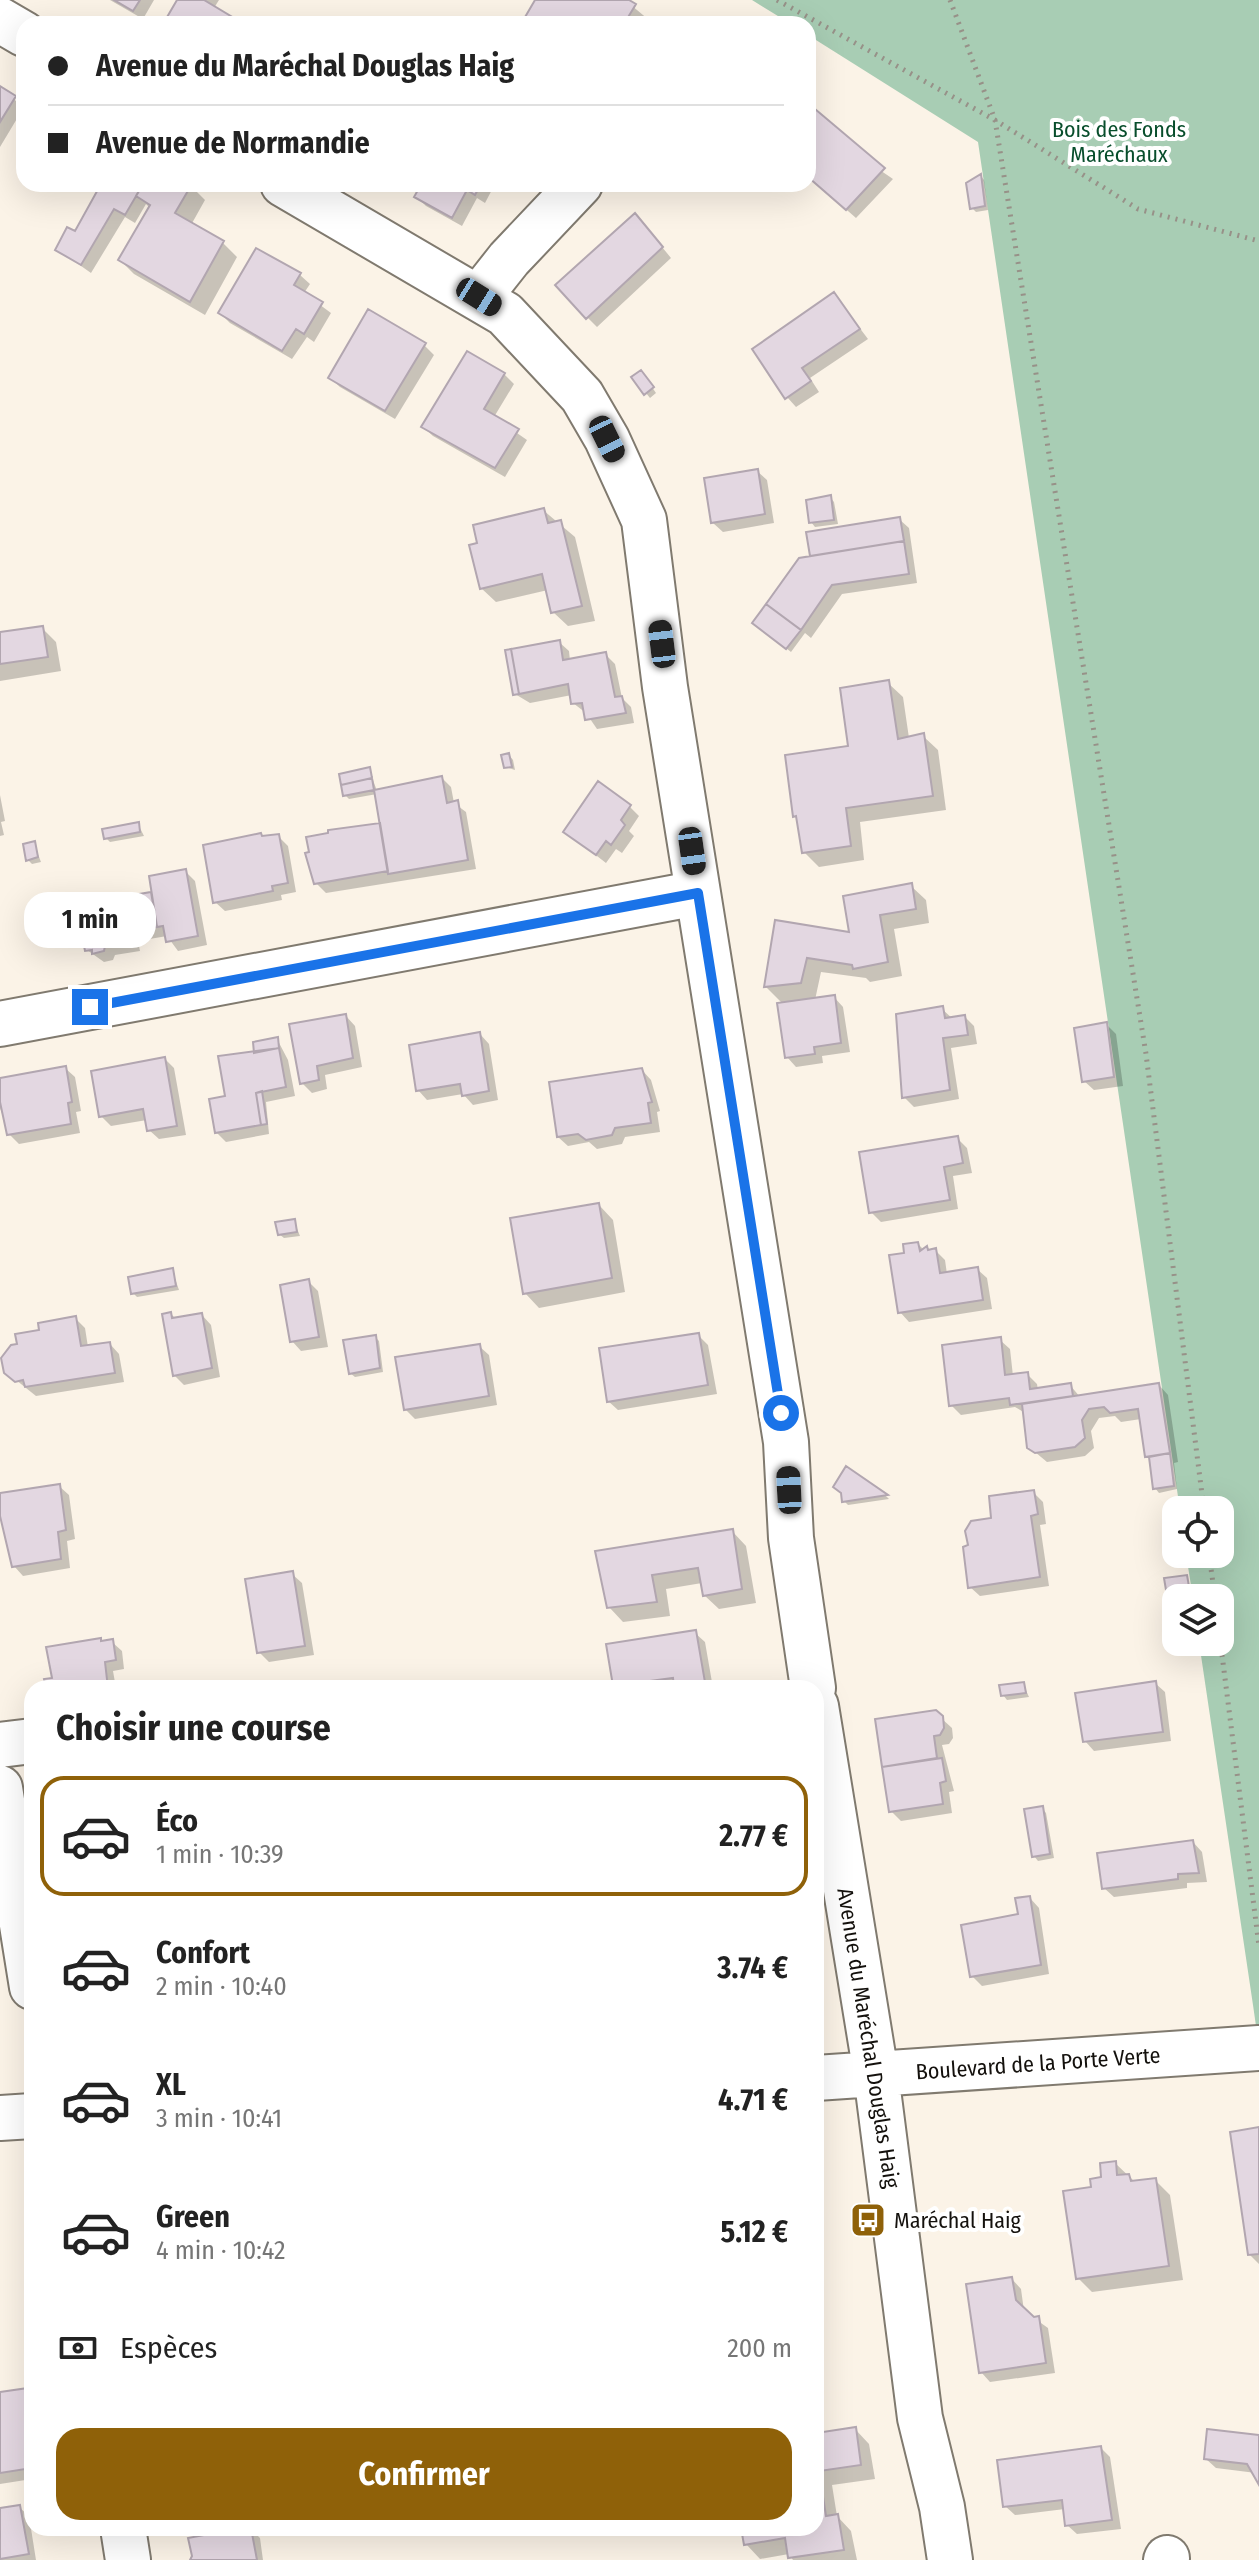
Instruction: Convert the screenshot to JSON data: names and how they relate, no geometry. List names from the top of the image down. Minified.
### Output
{"streets":{"street":["Avenue du Maréchal Douglas Haig","Boulevard de la Porte Verte"]},"crossings":[["Avenue du Maréchal Douglas Haig","Boulevard de la Porte Verte"]],"parks":["Bois des Fonds Maréchaux"],"places":{"bus stop":["Maréchal Haig"]},"page":{"banner":["Avenue du Maréchal Douglas Haig","Avenue de Normandie"],"bubble":"1 min","heading":"Choisir une course","list":[{"name":"Éco","note":"1 min · 10:39","value":"2.77 €"},{"name":"Confort","note":"2 min · 10:40","value":"3.74 €"},{"name":"XL","note":"3 min · 10:41","value":"4.71 €"},{"name":"Green","note":"4 min · 10:42","value":"5.12 €"}],"pay":["Espèces","200 m"],"buttons":"Confirmer"}}
